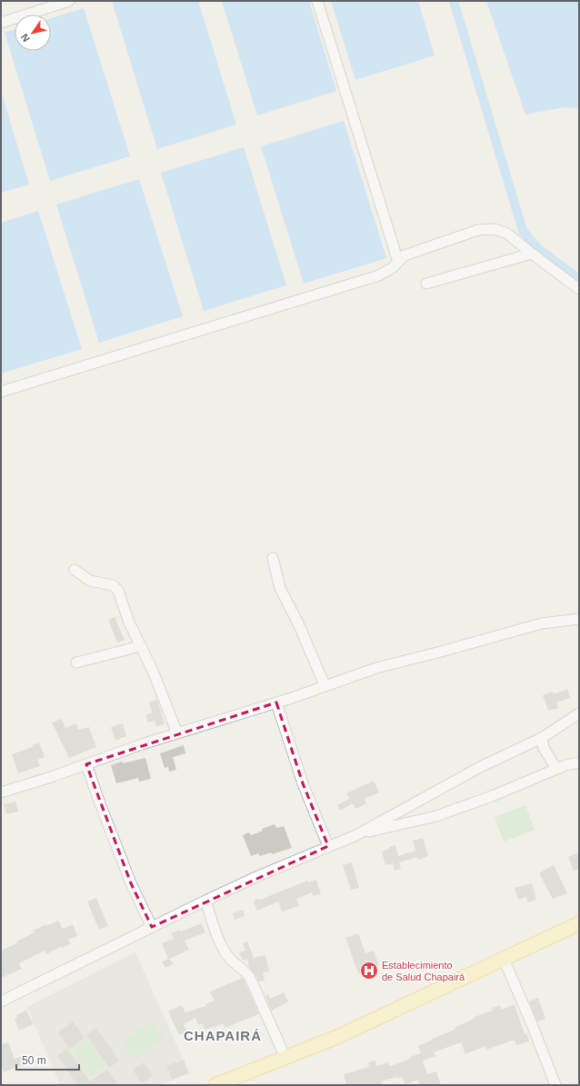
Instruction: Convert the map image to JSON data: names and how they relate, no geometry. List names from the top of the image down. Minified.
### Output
{"districts":["CHAPAIRÁ"],"places":{"hospital":["Establecimiento de Salud Chapairá"]},"scale_bar":"50 m","north":"bottom left"}
